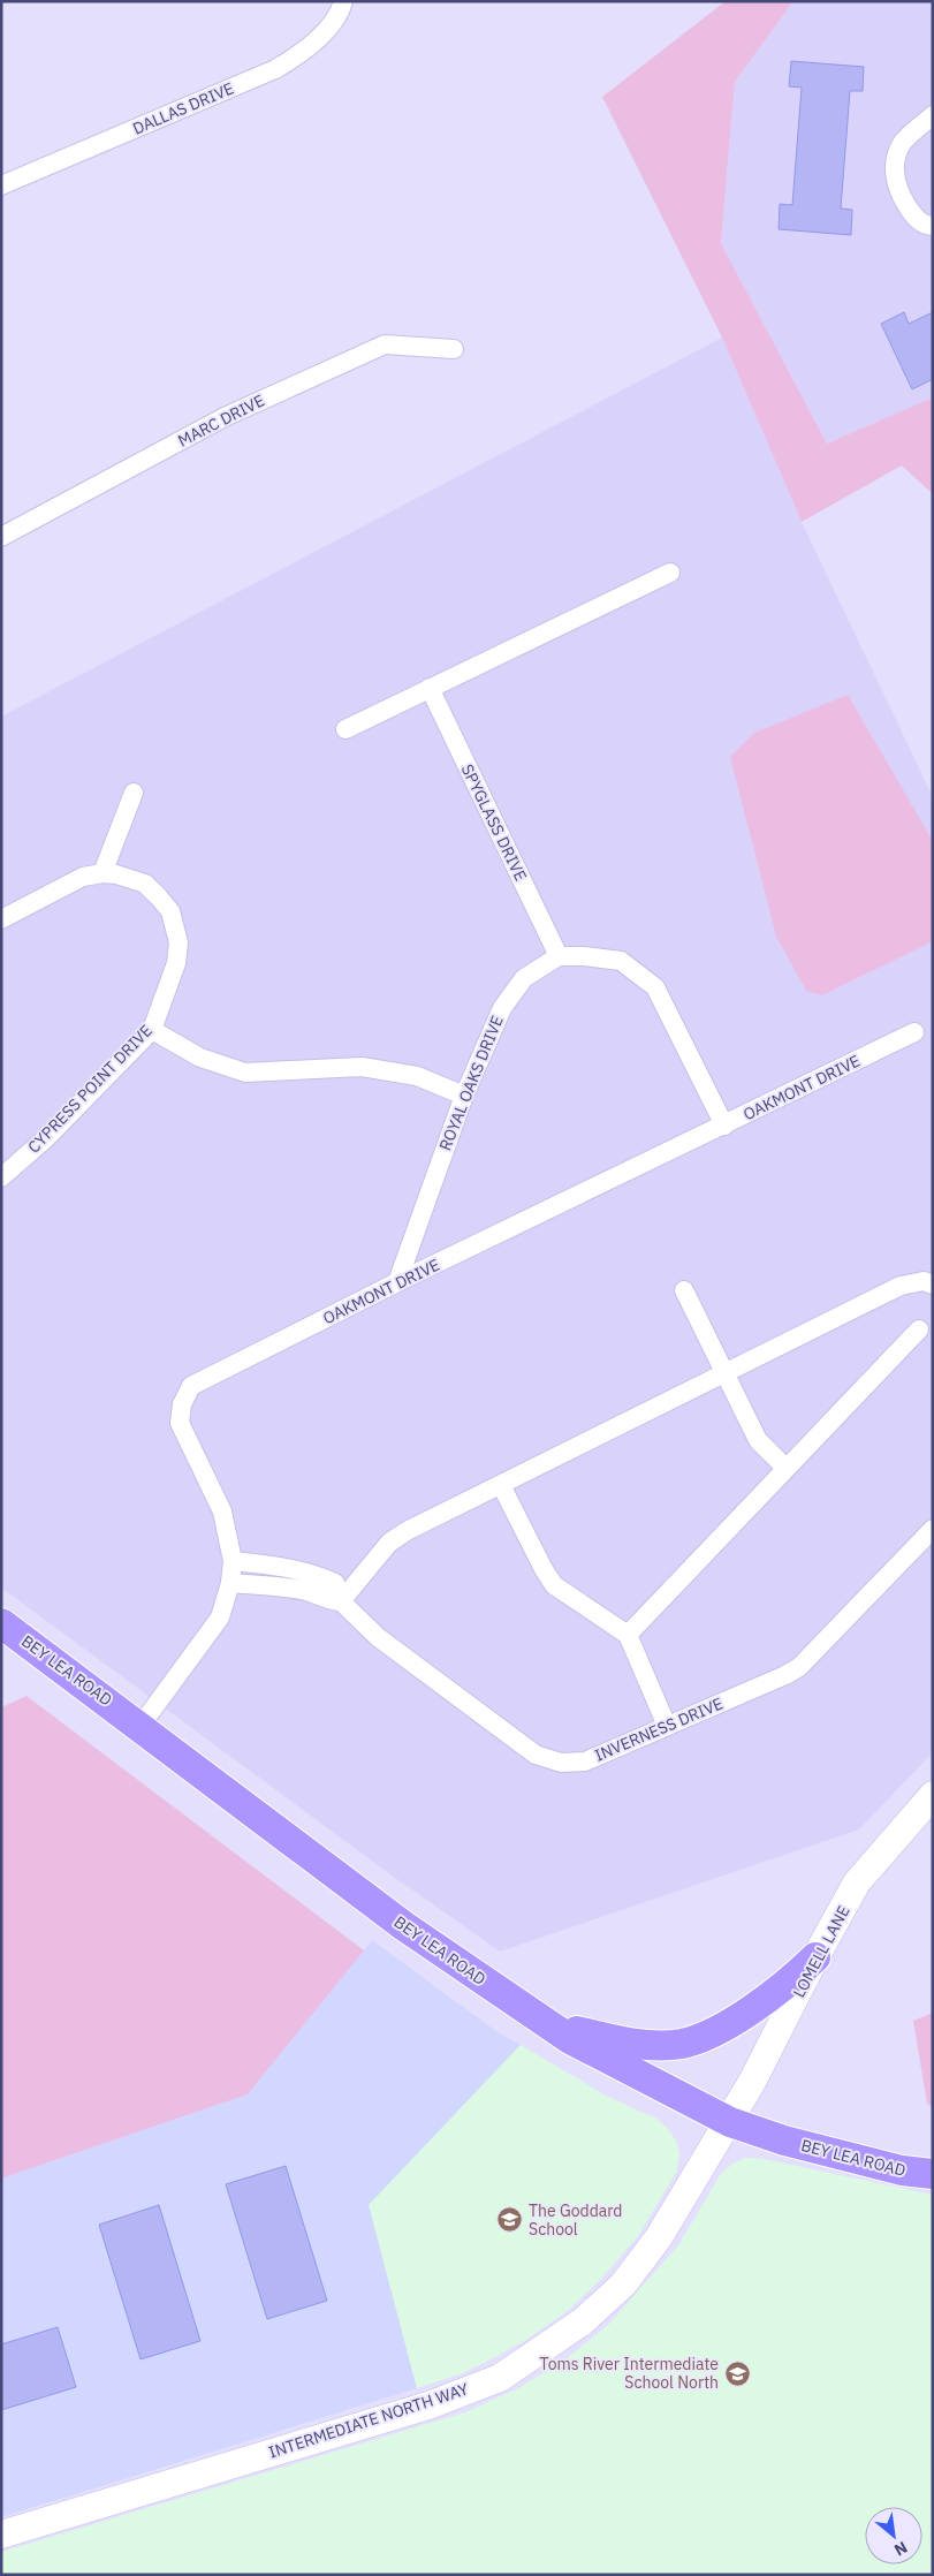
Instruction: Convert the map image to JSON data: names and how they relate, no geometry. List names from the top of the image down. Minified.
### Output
{"streets":{"main road":["BEY LEA ROAD"],"street":["DALLAS DRIVE","MARC DRIVE","SPYGLASS DRIVE","ROYAL OAKS DRIVE","OAKMONT DRIVE","CYPRESS POINT DRIVE","INVERNESS DRIVE","LOMELL LANE","INTERMEDIATE NORTH WAY"]},"crossings":[["SPYGLASS DRIVE","ROYAL OAKS DRIVE"],["ROYAL OAKS DRIVE","OAKMONT DRIVE"],["OAKMONT DRIVE","BEY LEA ROAD"],["OAKMONT DRIVE","INVERNESS DRIVE"],["BEY LEA ROAD","LOMELL LANE"],["BEY LEA ROAD","INTERMEDIATE NORTH WAY"],["LOMELL LANE","INTERMEDIATE NORTH WAY"]],"places":{"school or university":["The Goddard School","Toms River Intermediate School North"]},"north":"bottom right"}
